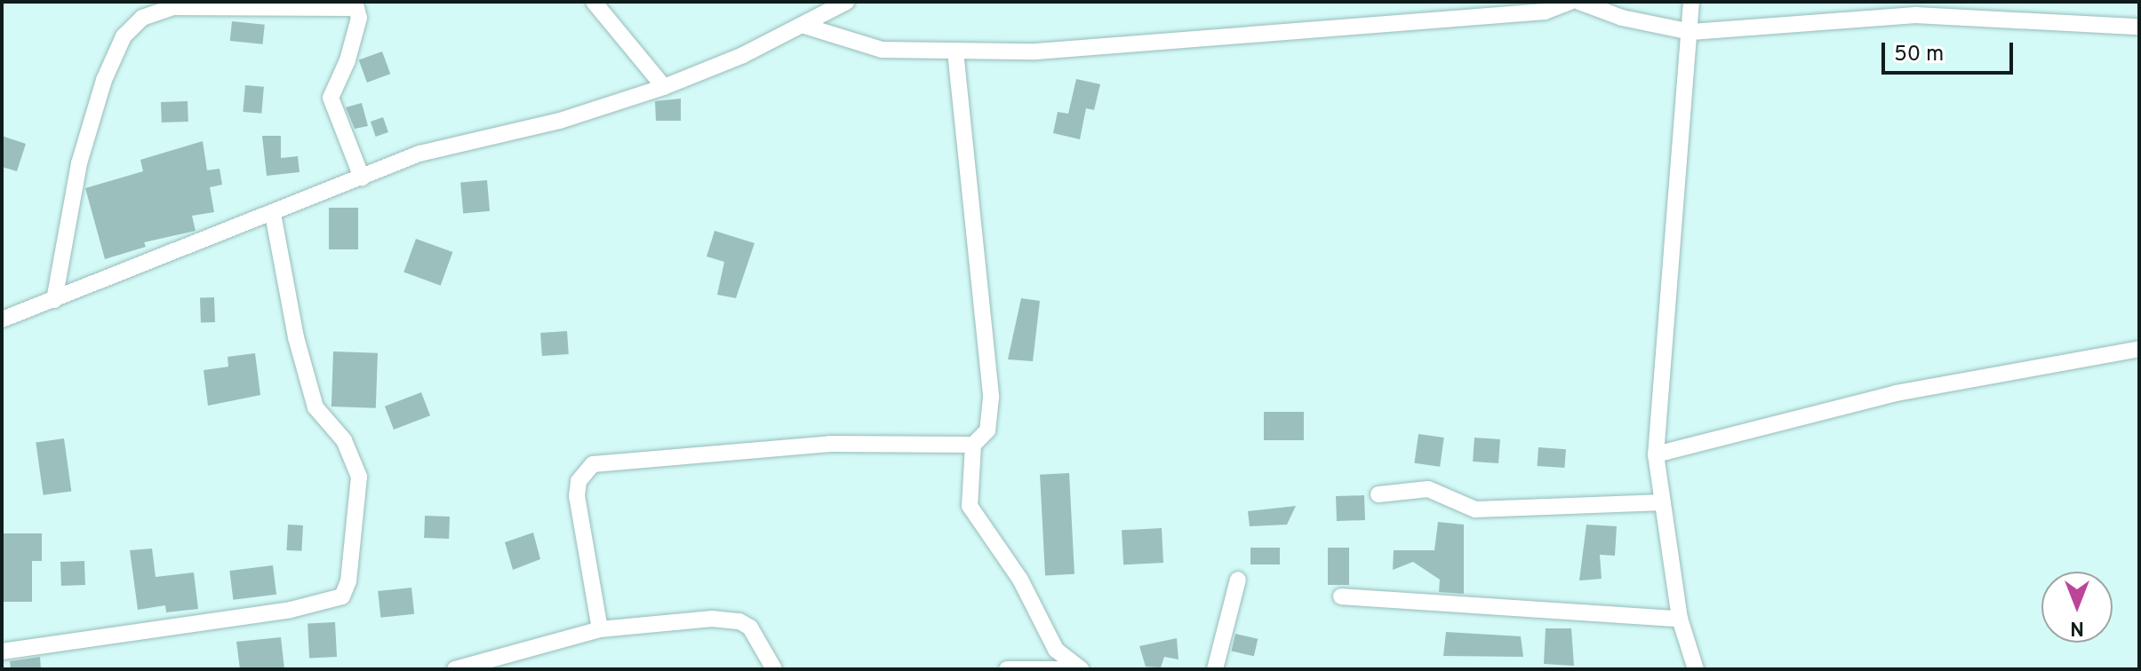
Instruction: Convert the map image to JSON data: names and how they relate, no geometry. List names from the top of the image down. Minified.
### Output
{"scale_bar":"50 m","north":"bottom"}
